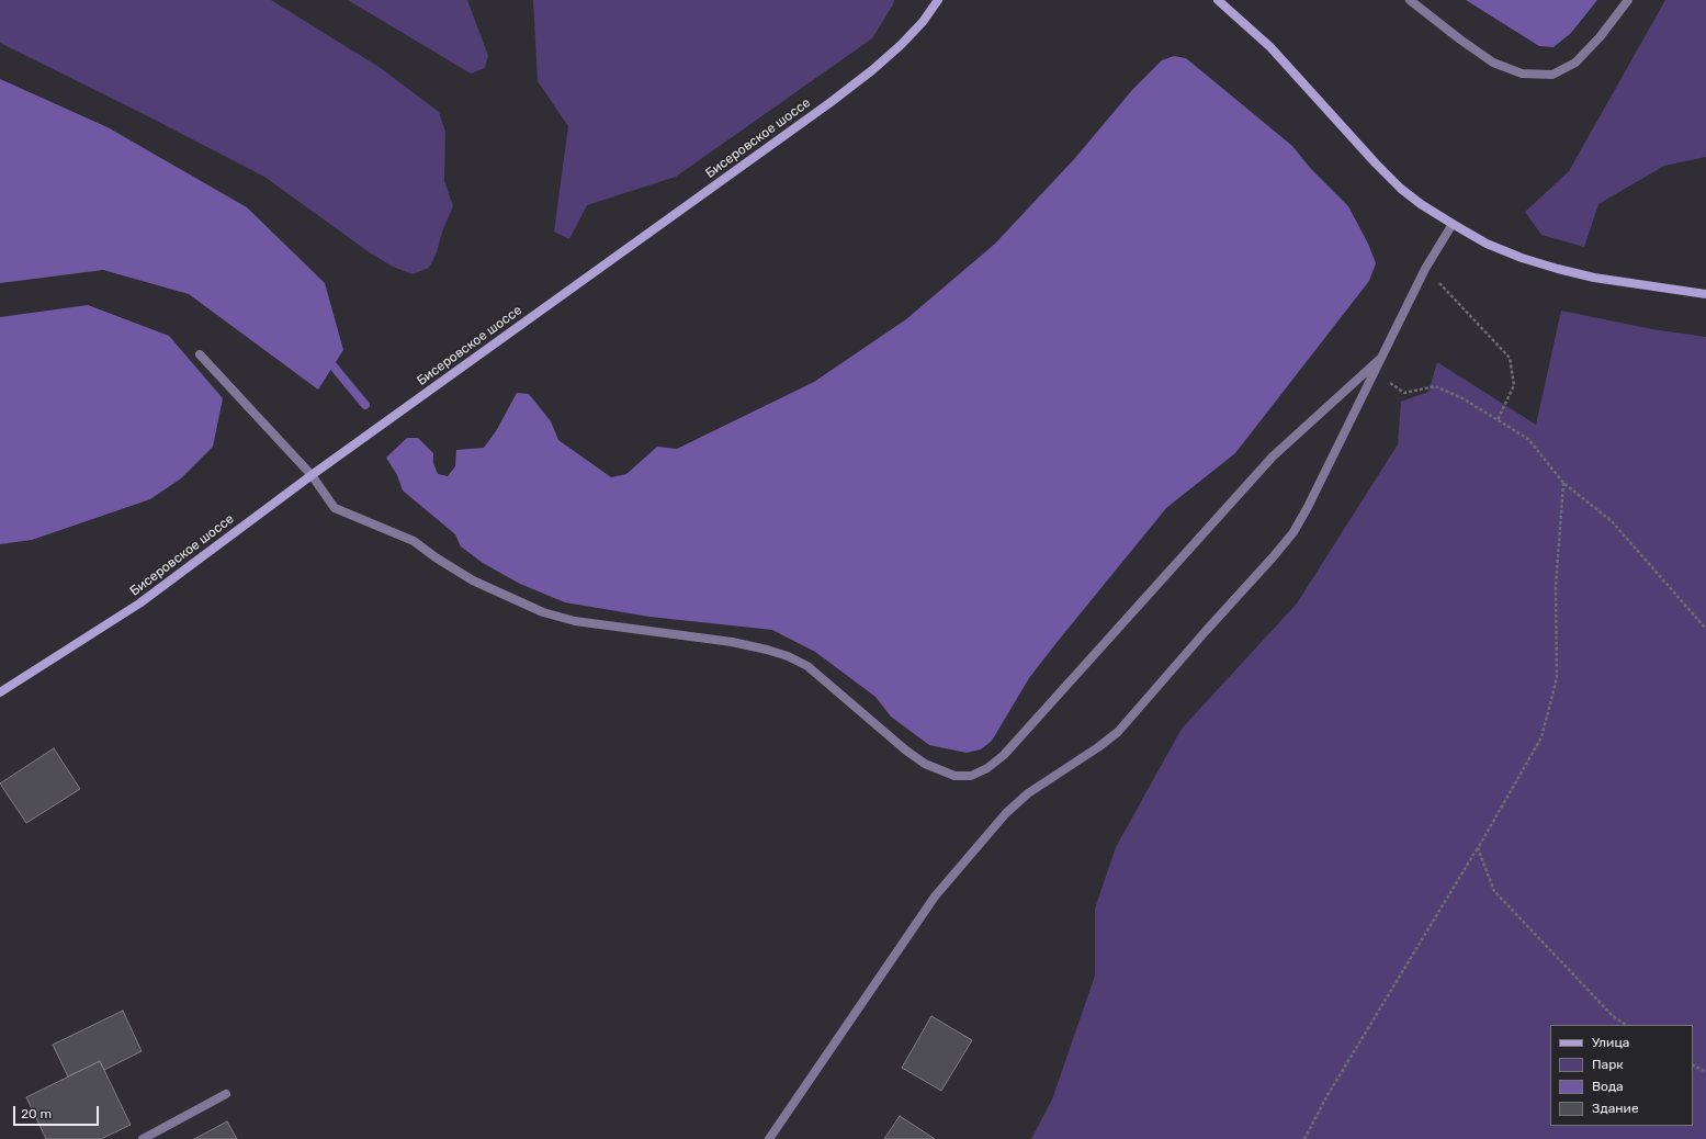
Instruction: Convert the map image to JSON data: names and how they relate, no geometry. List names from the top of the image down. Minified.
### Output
{"streets":{"main road":["Бисеровское шоссе"]},"legend":["Улица","Парк","Вода","Здание"],"scale_bar":"20 m"}
